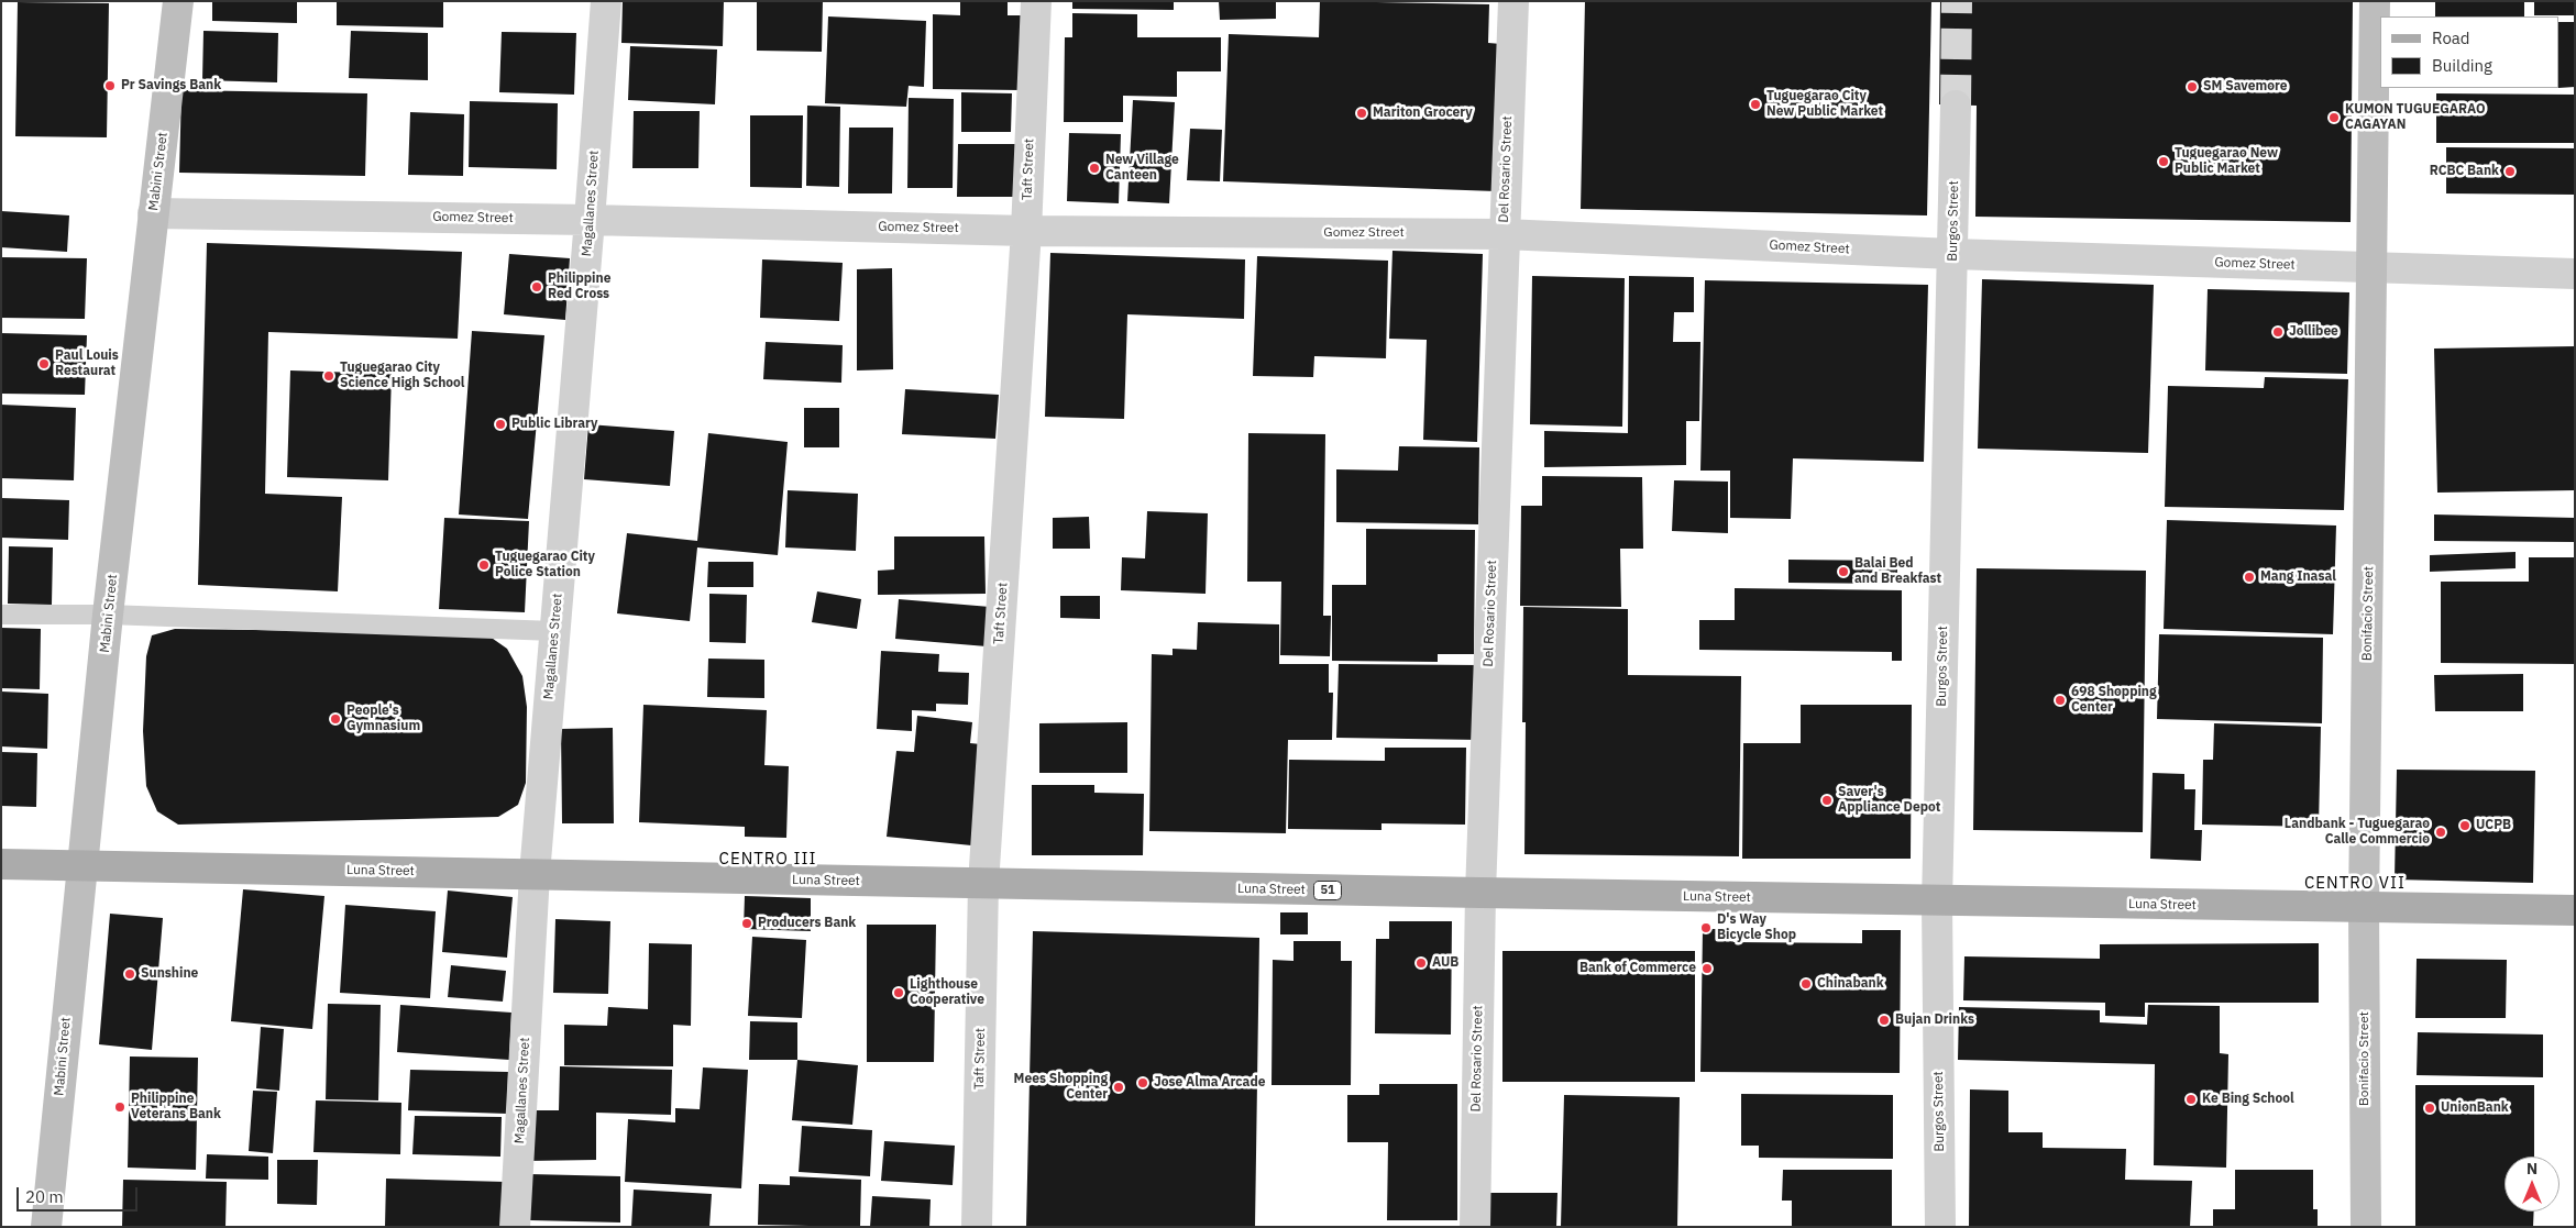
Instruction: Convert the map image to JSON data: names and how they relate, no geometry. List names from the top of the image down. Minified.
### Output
{"streets":{"main road":["Luna Street","51"],"street":["Taft Street","Del Rosario Street","Mabini Street","Magallanes Street","Gomez Street","Burgos Street","Bonifacio Street"]},"crossings":[["Taft Street","Gomez Street"],["Taft Street","Luna Street"],["Del Rosario Street","Gomez Street"],["Del Rosario Street","Luna Street"],["Mabini Street","Gomez Street"],["Mabini Street","Luna Street"],["Magallanes Street","Gomez Street"],["Magallanes Street","Luna Street"],["Gomez Street","Burgos Street"],["Gomez Street","Bonifacio Street"],["Burgos Street","Luna Street"],["Bonifacio Street","Luna Street"]],"districts":["CENTRO III","CENTRO VII"],"places":["Pr Savings Bank","SM Savemore","Tuguegarao City New Public Market","Mariton Grocery","KUMON TUGUEGARAO CAGAYAN","Tuguegarao New Public Market","New Village Canteen","RCBC Bank","Philippine Red Cross","Jollibee","Paul Louis Restaurat","Tuguegarao City Science High School","Public Library","Tuguegarao City Police Station","Balai Bed and Breakfast","Mang Inasal","698 Shopping Center","People's Gymnasium","Saver's Appliance Depot","UCPB","Landbank - Tuguegarao Calle Commercio","Producers Bank","D's Way Bicycle Shop","AUB","Bank of Commerce","Sunshine","Chinabank","Lighthouse Cooperative","Bujan Drinks","Jose Alma Arcade","Mees Shopping Center","Ke Bing School","Philippine Veterans Bank","UnionBank"],"legend":["Road","Building"],"scale_bar":"20 m","north":"top"}
